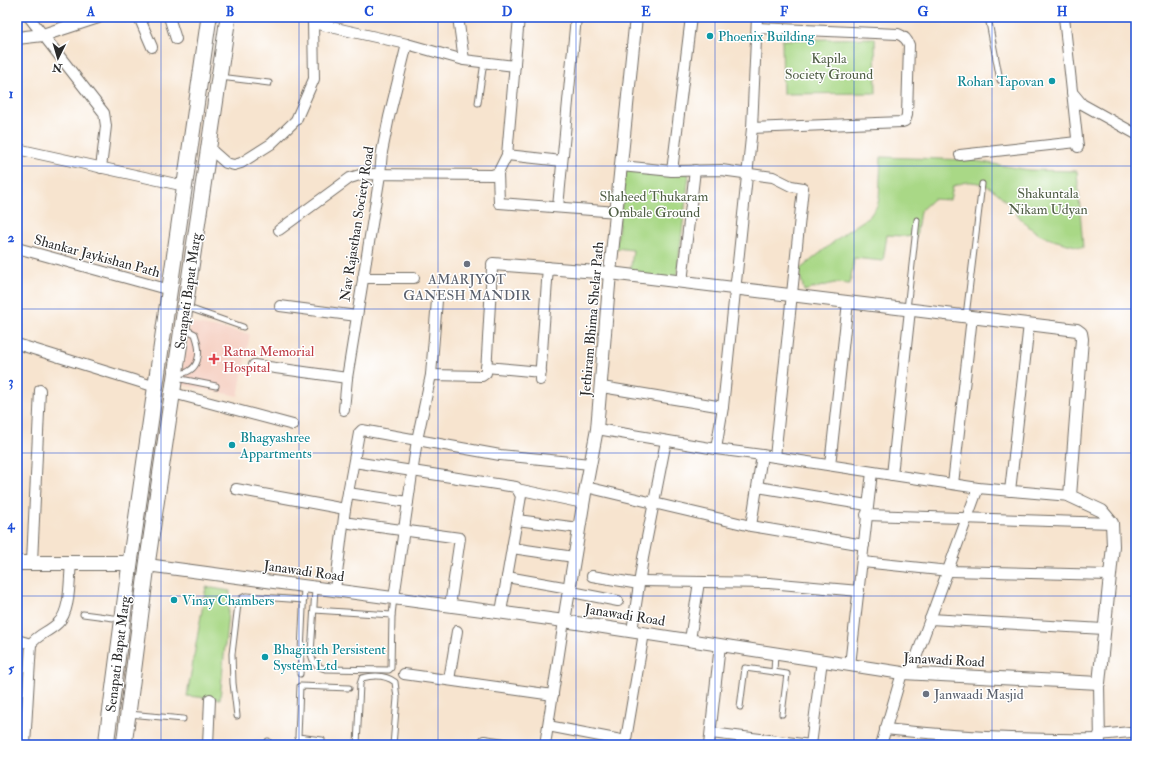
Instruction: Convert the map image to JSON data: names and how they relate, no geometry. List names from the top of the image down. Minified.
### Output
{"streets":{"main road":["Senapati Bapat Marg"],"street":["Nav Rajasthan Society Road","Shankar Jaykishan Path","Jethiram Bhima Shelar Path","Janawadi Road"]},"crossings":[["Shankar Jaykishan Path","Senapati Bapat Marg"],["Senapati Bapat Marg","Janawadi Road"],["Jethiram Bhima Shelar Path","Janawadi Road"]],"parks":["Kapila Society Ground","Shakuntala Nikam Udyan","Shaheed Thukaram Ombale Ground"],"places":{"other":["Phoenix Building","Rohan Tapovan","AMARJYOT GANESH MANDIR","Bhagyashree Appartments","Vinay Chambers","Bhagirath Persistent System Ltd","Janwaadi Masjid"],"health":["Ratna Memorial Hospital"]},"north":"bottom","grid":{"columns":["A","B","C","D","E","F","G","H"],"rows":["1","2","3","4","5"]}}
